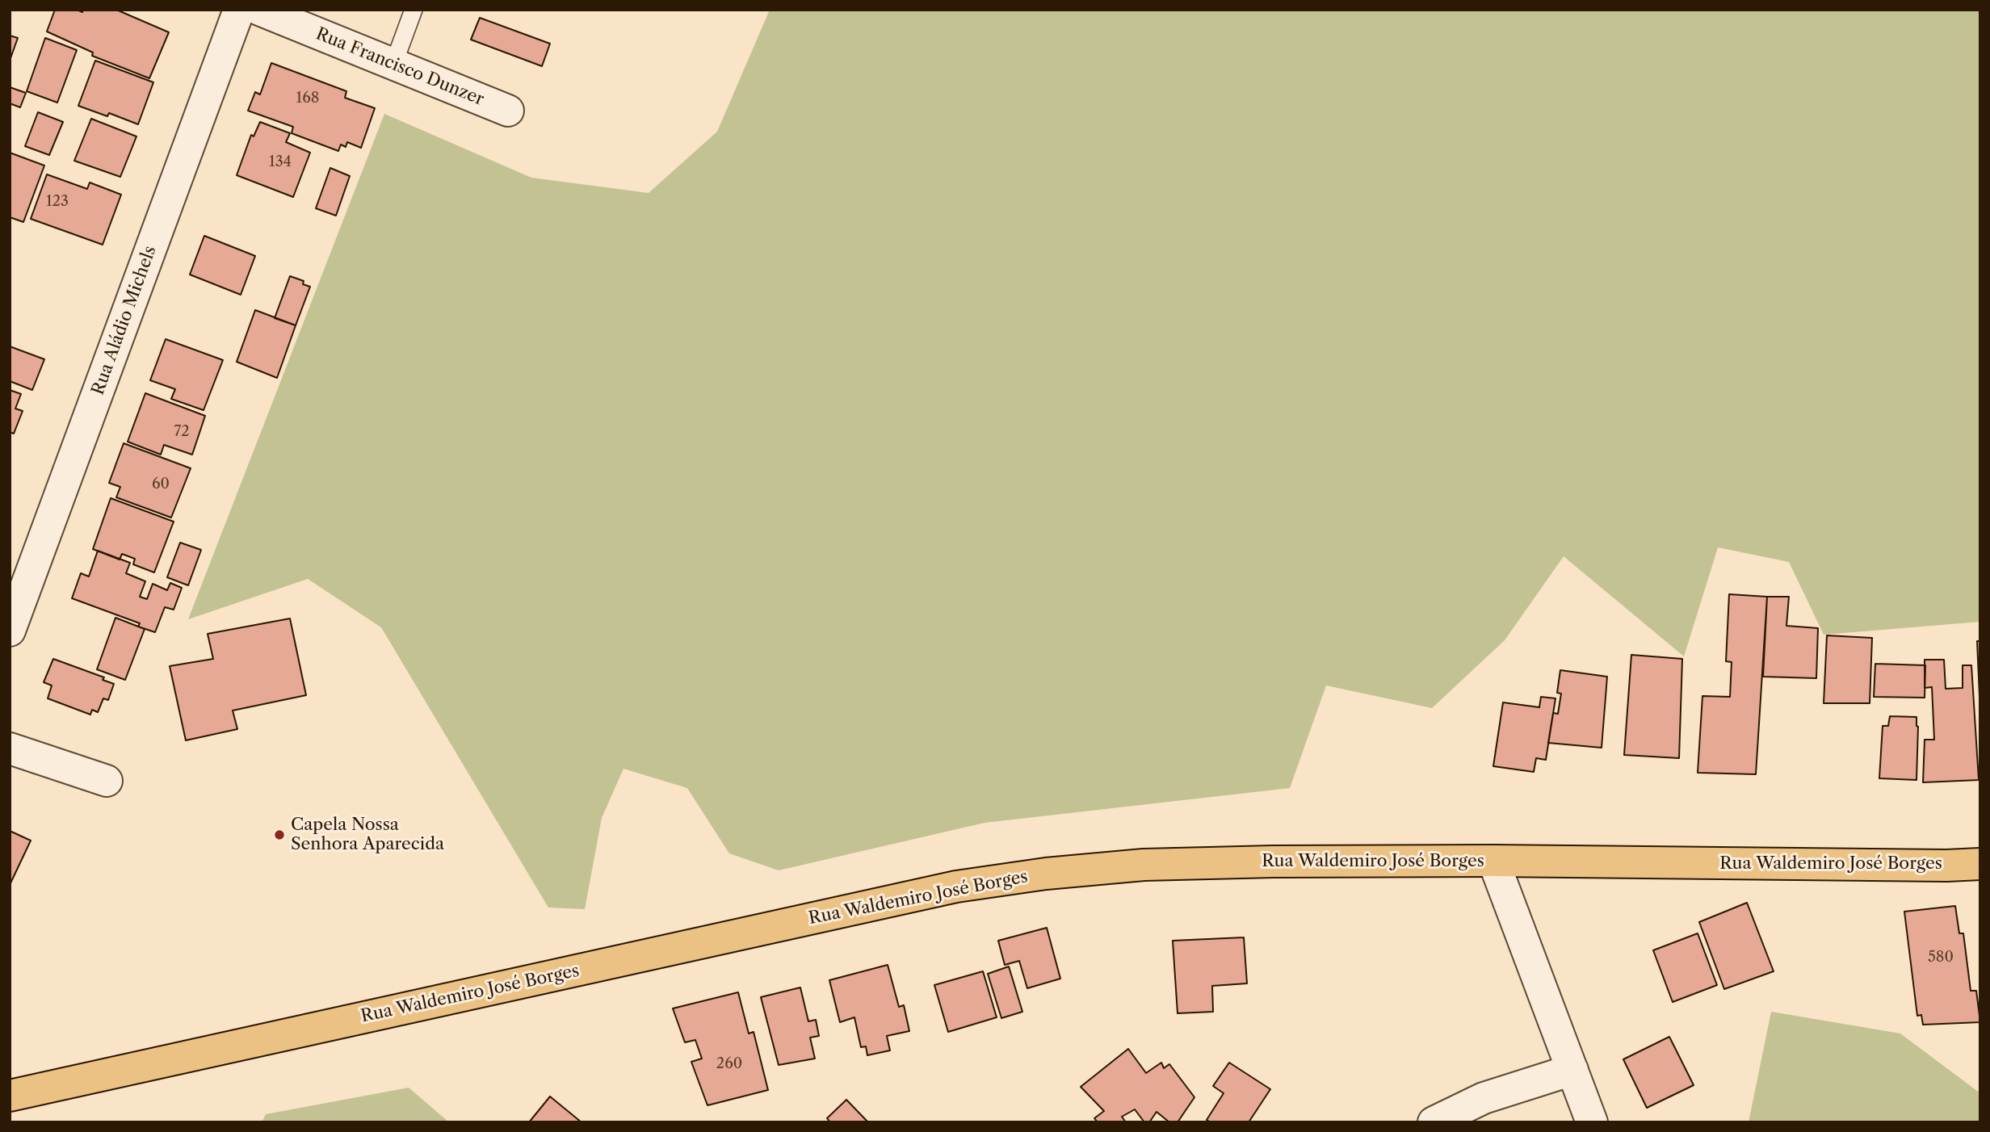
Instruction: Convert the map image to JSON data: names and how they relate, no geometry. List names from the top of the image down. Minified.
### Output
{"streets":{"main road":["Rua Waldemiro José Borges"],"street":["Rua Francisco Dunzer","Rua Aládio Michels"]},"places":["Capela Nossa Senhora Aparecida"],"house_numbers":["168","134","123","72","60","580","260"]}
